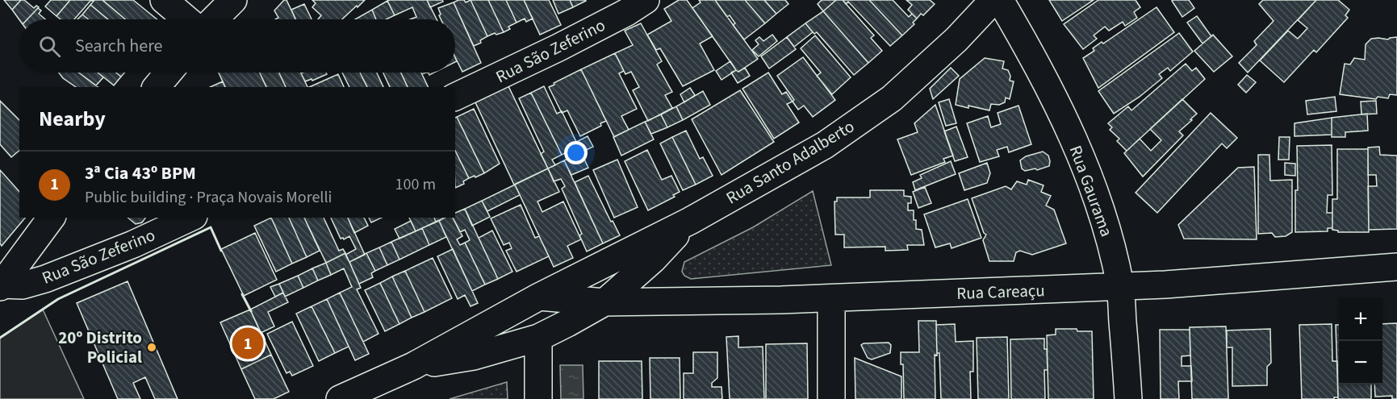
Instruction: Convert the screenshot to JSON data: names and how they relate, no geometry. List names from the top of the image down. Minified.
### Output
{"streets":{"street":["Rua São Zeferino","Rua Santo Adalberto","Rua Gaurama","Rua Careaçu"]},"crossings":[["Rua Santo Adalberto","Rua Careaçu"],["Rua Gaurama","Rua Careaçu"]],"places":["20º Distrito Policial"],"page":{"search":"Search here","heading":"Nearby","list":[{"mark":"1","name":"3ª Cia 43º BPM","note":"Public building · Praça Novais Morelli","value":"100 m"}],"map_buttons":["+","−"],"pins":"1"}}
